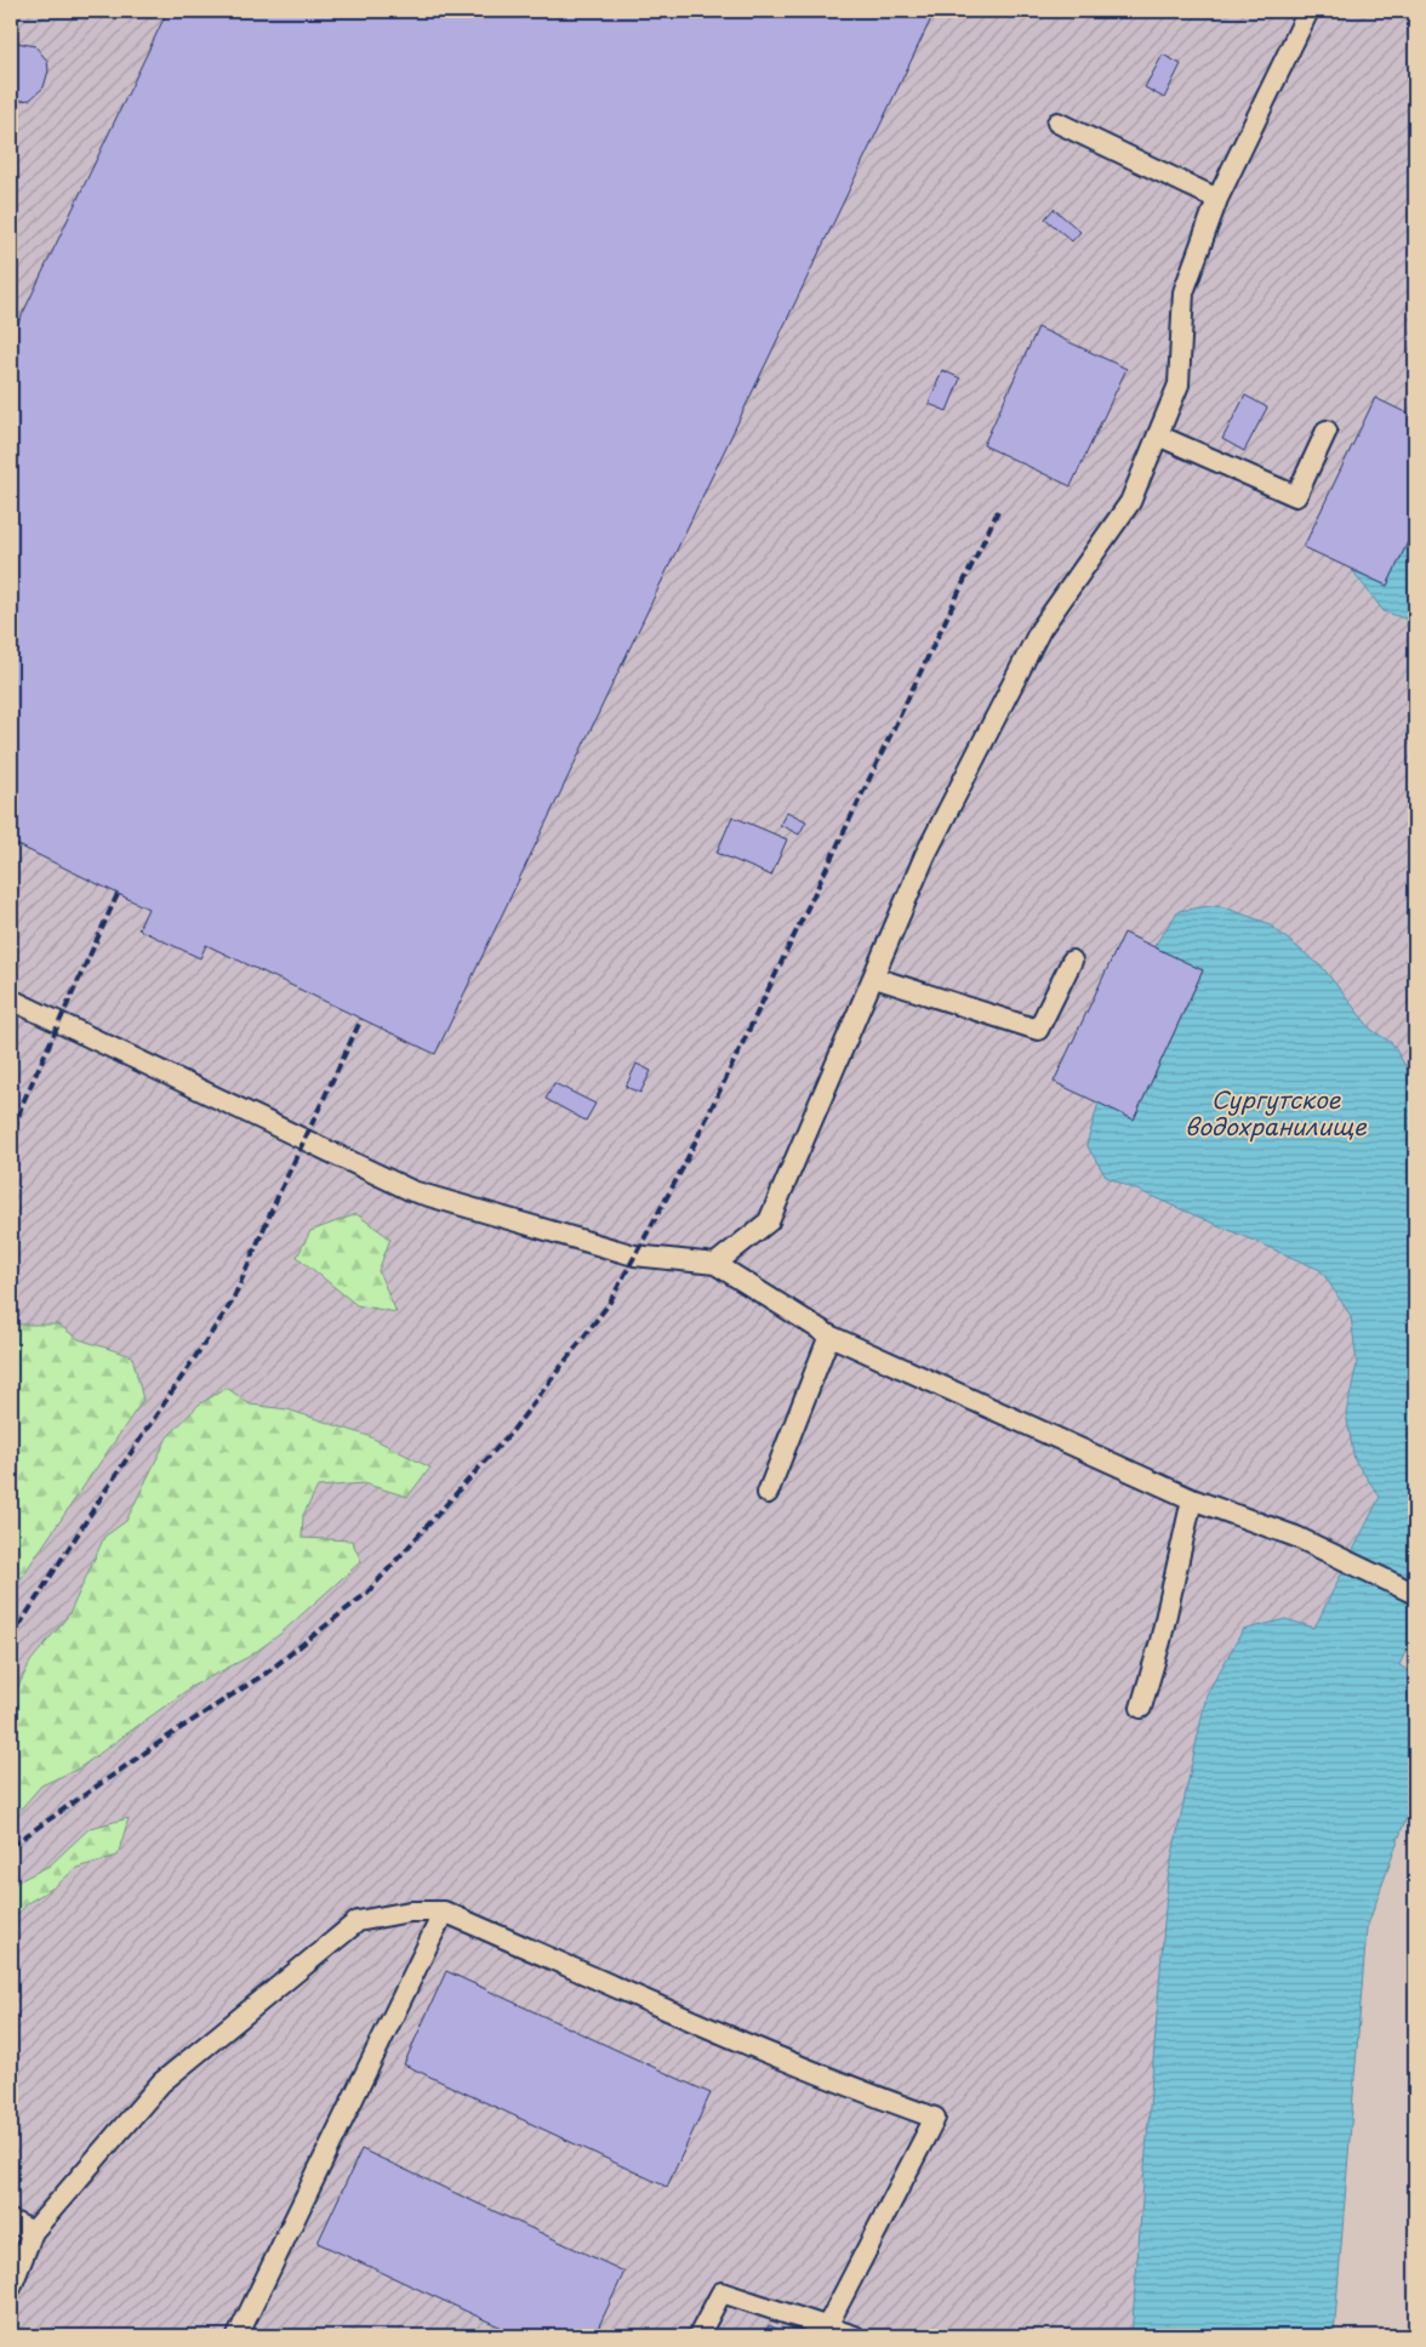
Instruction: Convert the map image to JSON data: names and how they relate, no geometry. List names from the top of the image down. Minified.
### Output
{"water":["Сургутское водохранилище"]}
